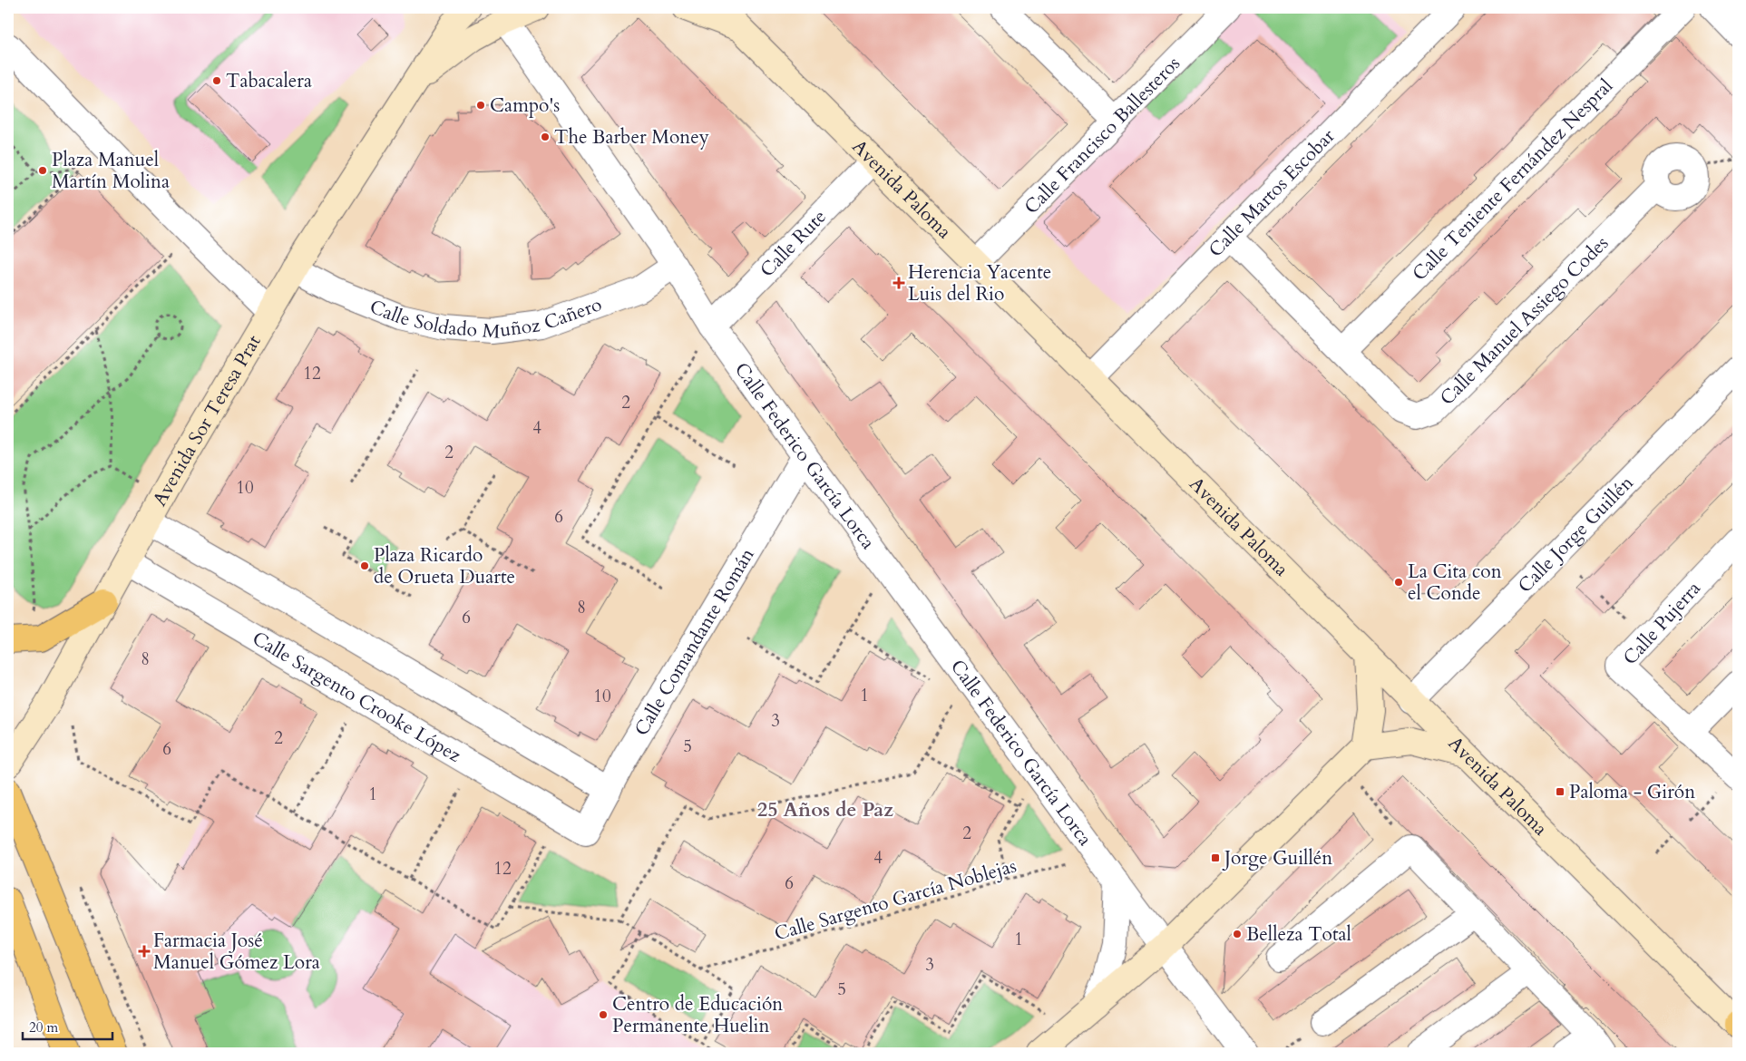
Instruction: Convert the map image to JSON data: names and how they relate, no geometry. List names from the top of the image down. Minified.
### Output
{"streets":{"main road":["Avenida Paloma","Avenida Sor Teresa Prat"],"street":["Calle Francisco Ballesteros","Calle Teniente Fernández Nespral","Calle Martos Escobar","Calle Rute","Calle Soldado Muñoz Cañero","Calle Manuel Assiego Codes","Calle Federico García Lorca","Calle Jorge Guillén","Calle Pujerra","Calle Comandante Román","Calle Sargento Crooke López"],"path":["Calle Sargento García Noblejas"]},"crossings":[["Calle Francisco Ballesteros","Avenida Paloma"],["Calle Teniente Fernández Nespral","Calle Manuel Assiego Codes"],["Avenida Paloma","Calle Martos Escobar"],["Avenida Paloma","Calle Rute"],["Avenida Paloma","Calle Jorge Guillén"],["Calle Martos Escobar","Calle Manuel Assiego Codes"],["Calle Rute","Calle Federico García Lorca"],["Calle Soldado Muñoz Cañero","Avenida Sor Teresa Prat"],["Calle Soldado Muñoz Cañero","Calle Federico García Lorca"],["Avenida Sor Teresa Prat","Calle Federico García Lorca"],["Avenida Sor Teresa Prat","Calle Sargento Crooke López"],["Calle Federico García Lorca","Calle Comandante Román"],["Calle Federico García Lorca","Calle Sargento García Noblejas"],["Calle Comandante Román","Calle Sargento Crooke López"]],"districts":["25 Años de Paz"],"places":{"other":["Tabacalera","Campo's","The Barber Money","Plaza Manuel Martín Molina","Plaza Ricardo de Orueta Duarte","La Cita con el Conde","Belleza Total","Centro de Educación Permanente Huelin"],"health":["Herencia Yacente Luis del Rio","Farmacia José Manuel Gómez Lora"],"transit":["Paloma - Girón","Jorge Guillén"]},"house_numbers":["12","2","4","2","10","6","8","6","8","1","10","3","2","5","6","1","2","4","12","6","1","3","5"],"scale_bar":"20 m"}
